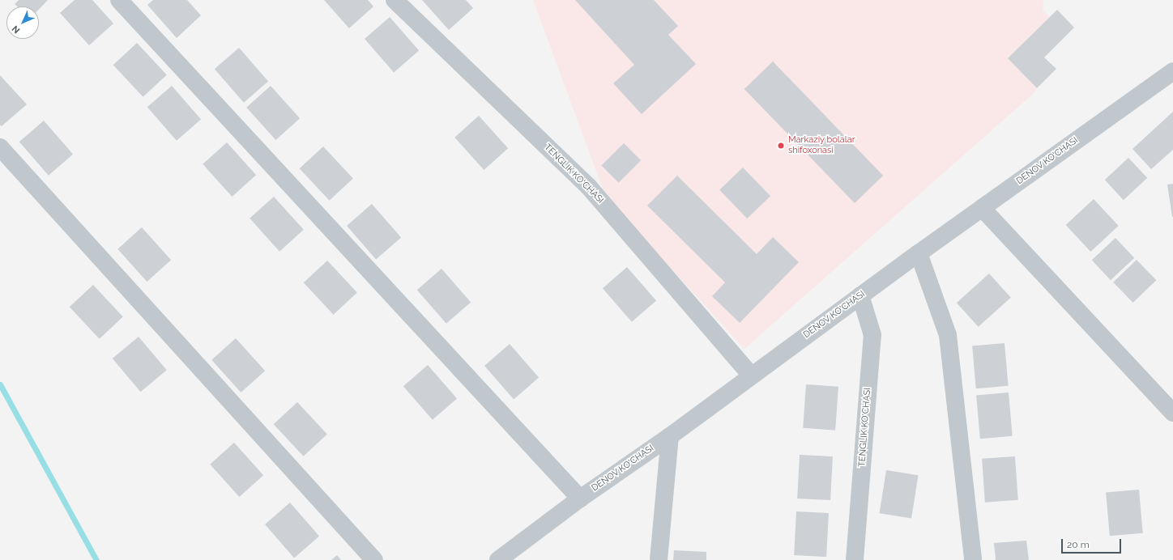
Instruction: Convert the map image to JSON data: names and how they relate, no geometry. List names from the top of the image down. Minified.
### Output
{"streets":{"street":["DENOV KO'CHASI","TENGLIK KO'CHASI"]},"crossings":[["DENOV KO'CHASI","TENGLIK KO'CHASI"]],"places":["Markaziy bolalar shifoxonasi"],"scale_bar":"20 m","north":"bottom left"}
